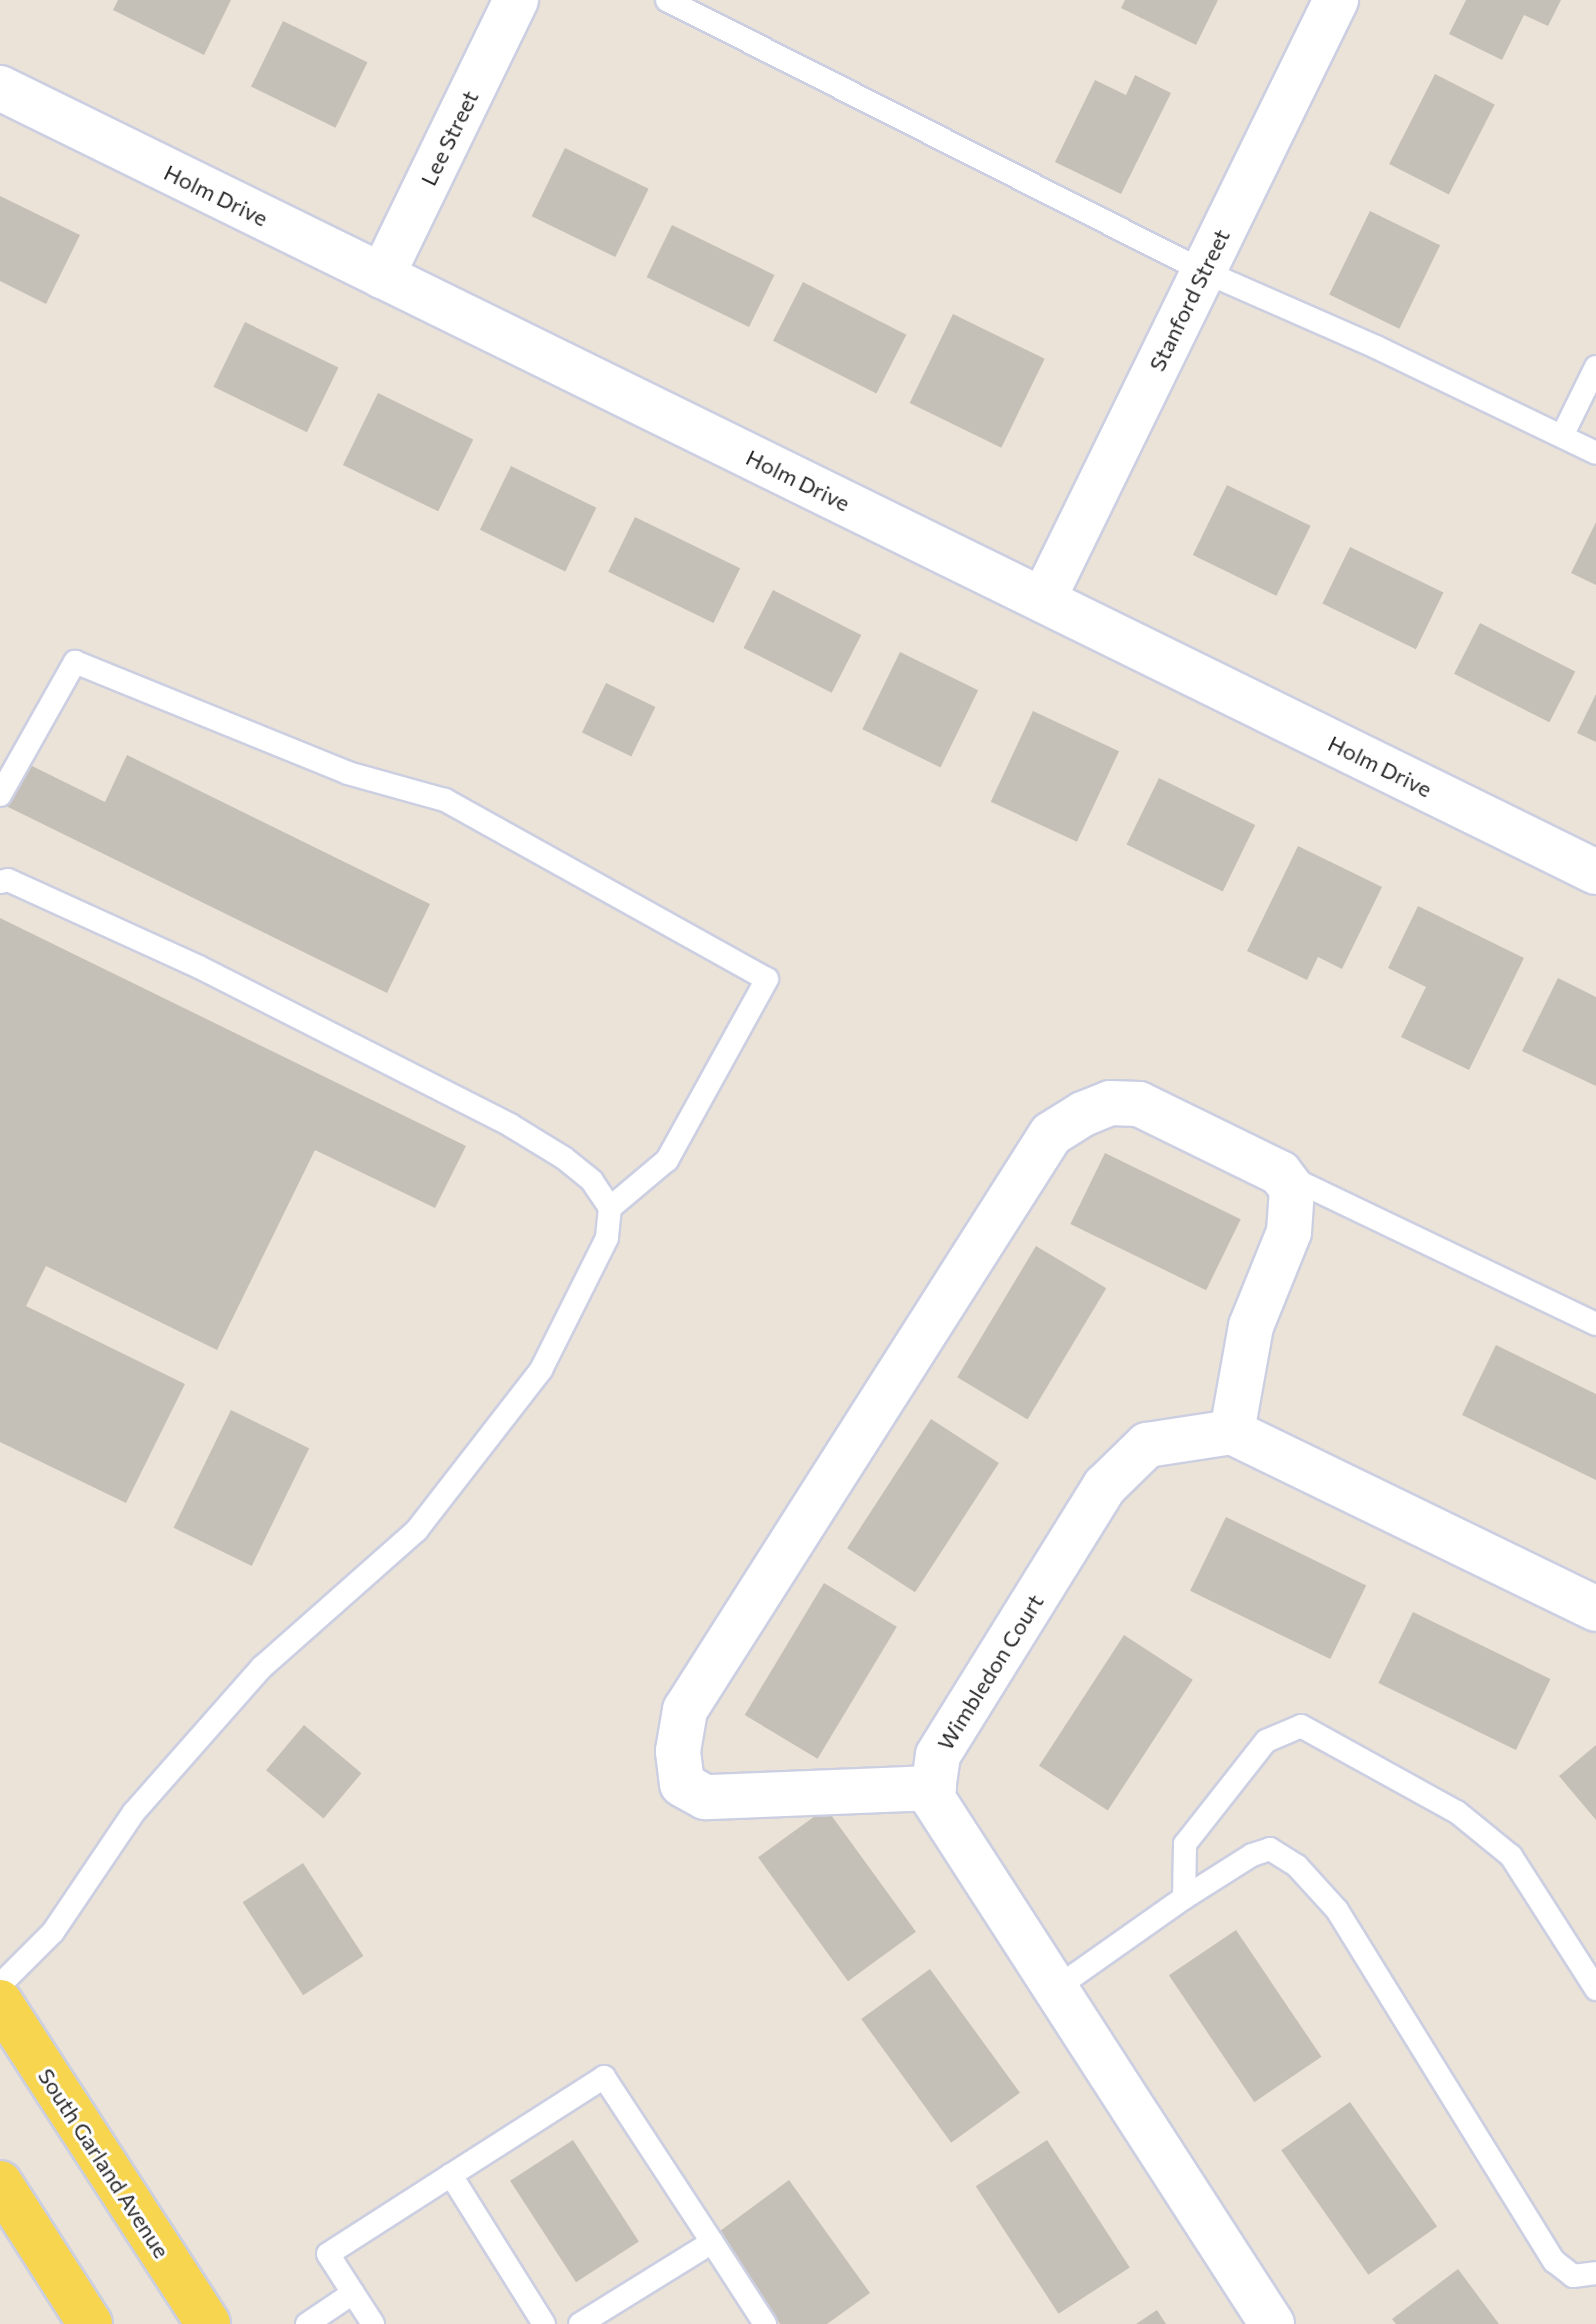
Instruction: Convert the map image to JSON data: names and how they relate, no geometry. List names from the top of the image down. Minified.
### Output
{"streets":{"main road":["South Garland Avenue"],"street":["Lee Street","Holm Drive","Stanford Street","Wimbledon Court"]},"crossings":[["Lee Street","Holm Drive"],["Holm Drive","Stanford Street"]]}
